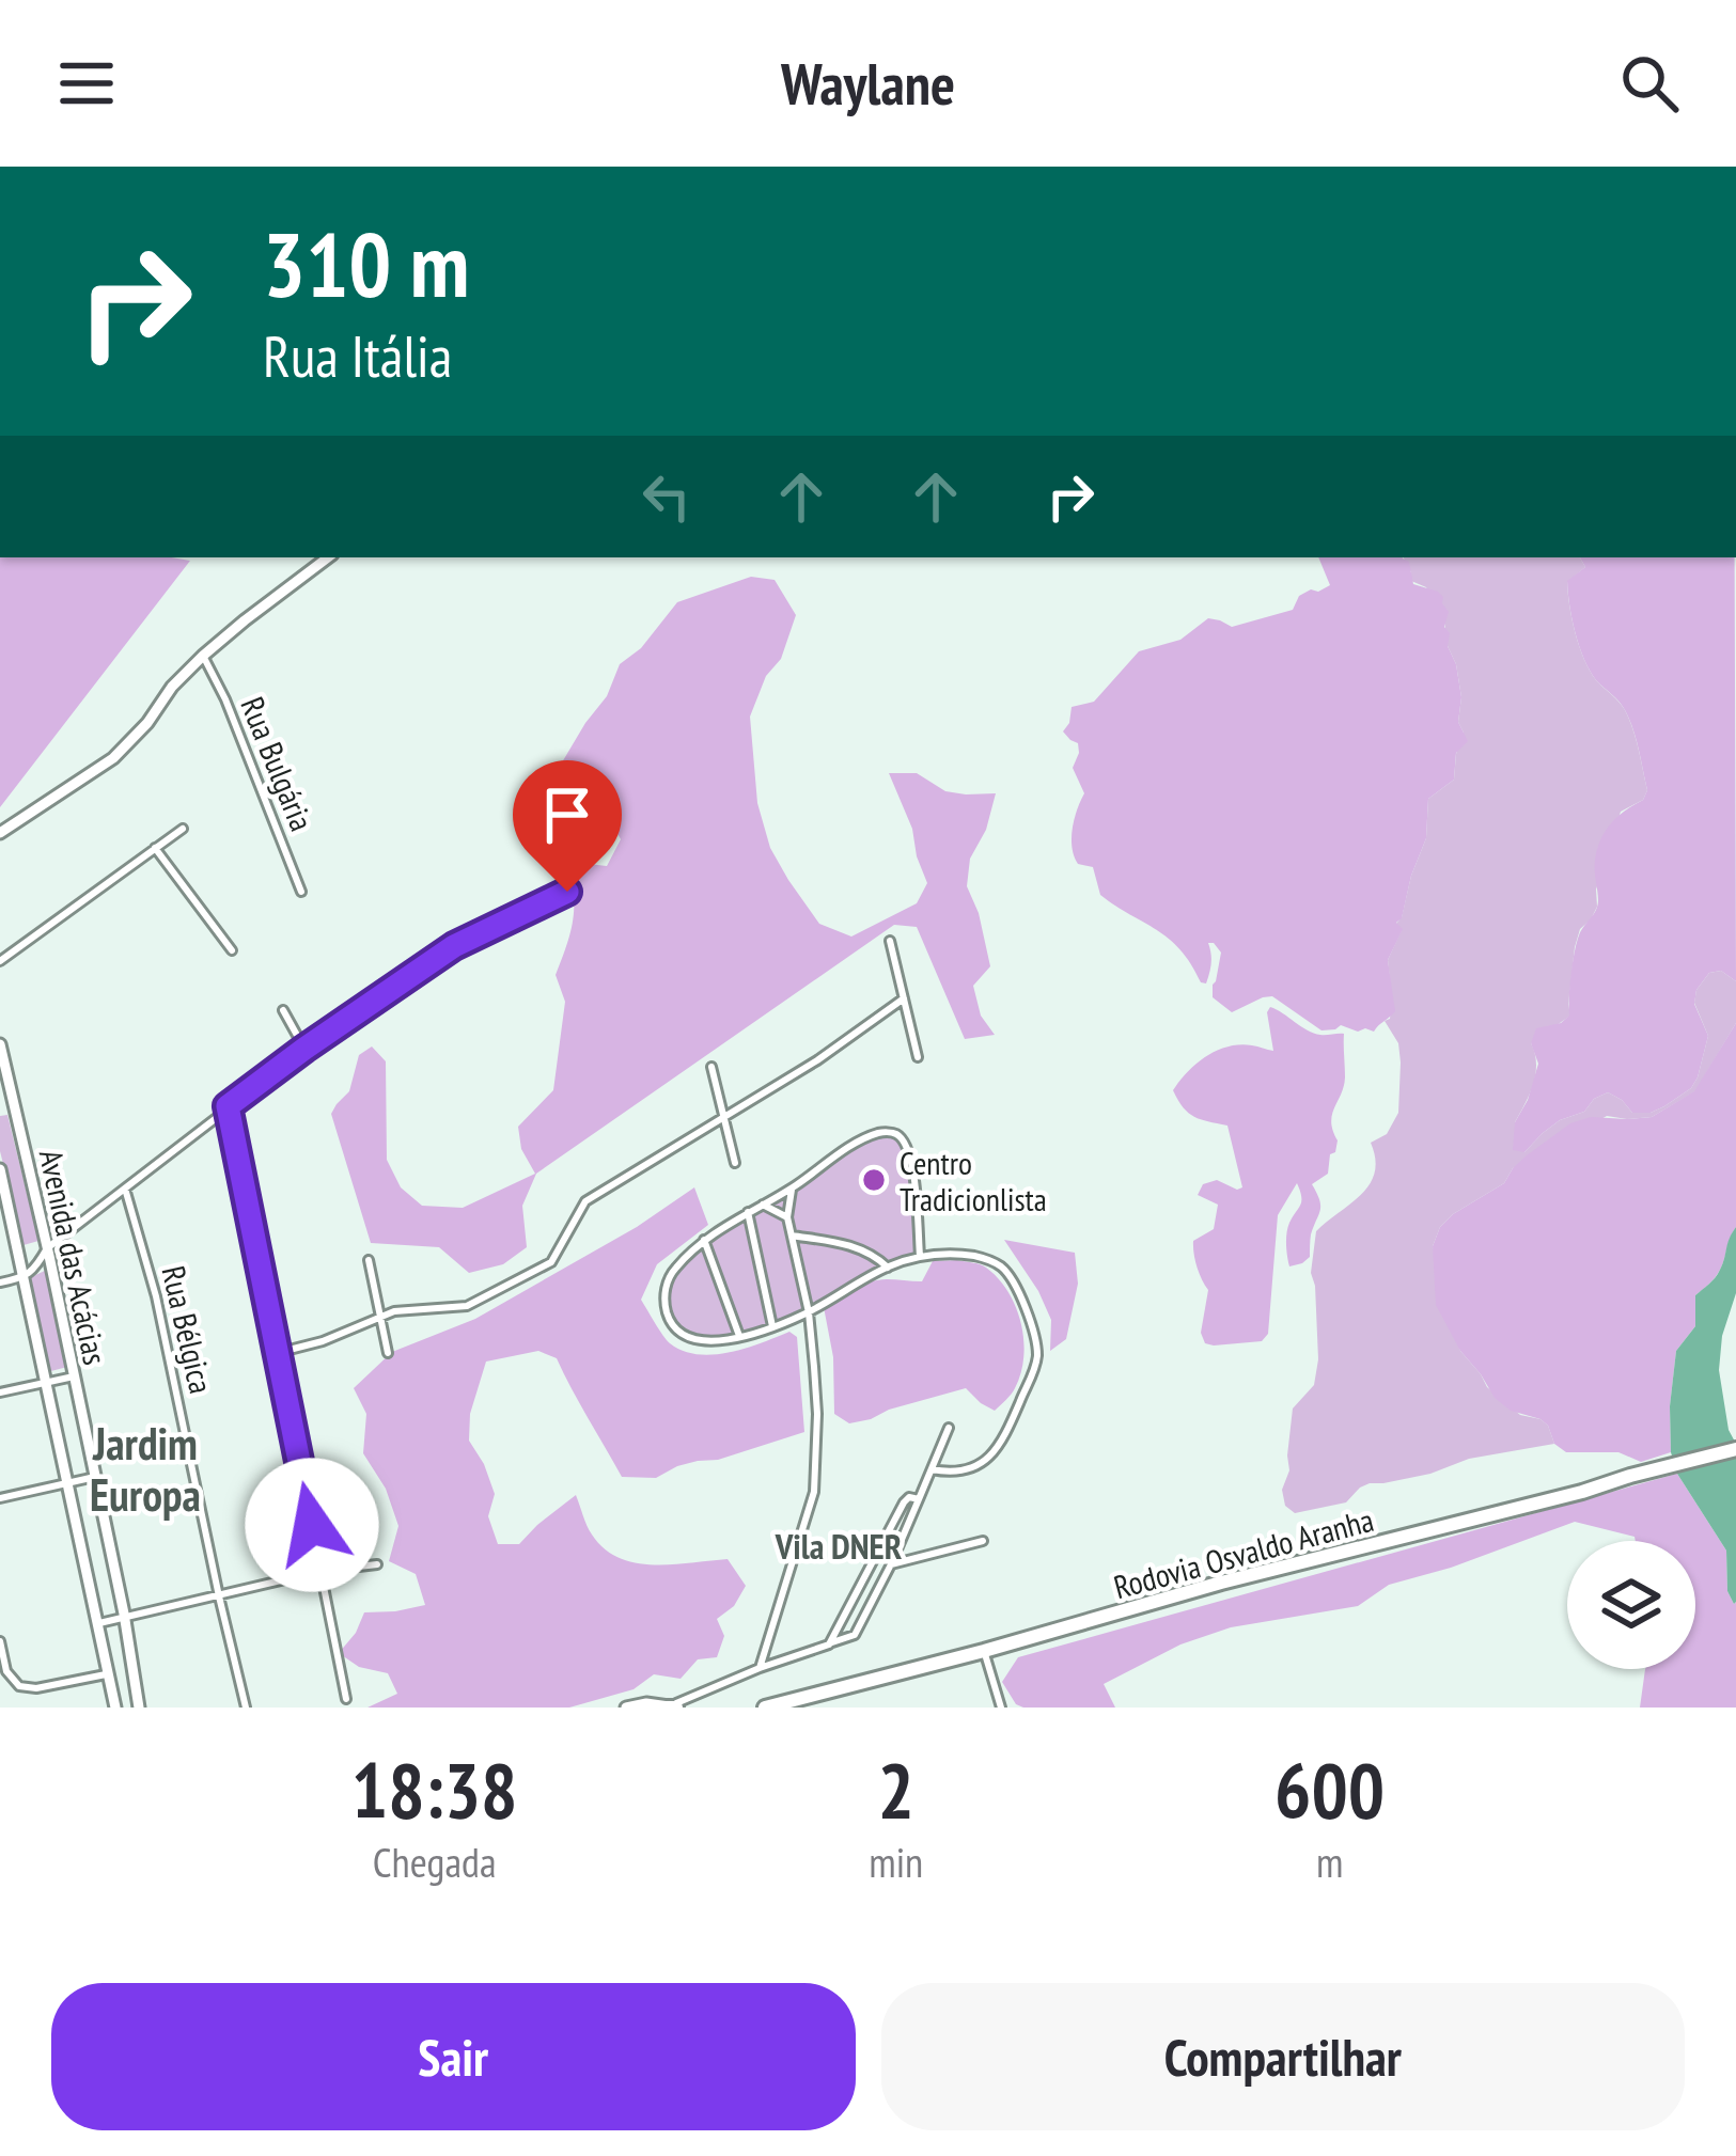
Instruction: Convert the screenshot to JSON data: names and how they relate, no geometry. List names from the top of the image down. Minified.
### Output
{"streets":{"highway":["Rodovia Osvaldo Aranha"],"street":["Rua Bulgária","Avenida das Acácias","Rua Bélgica"]},"districts":["Jardim Europa","Vila DNER"],"places":["Centro Tradicionlista"],"page":{"header":"Waylane","turn":["310 m","Rua Itália"],"eta":["18:38","Chegada","2","min","600","m"],"buttons":["Sair","Compartilhar"]}}
